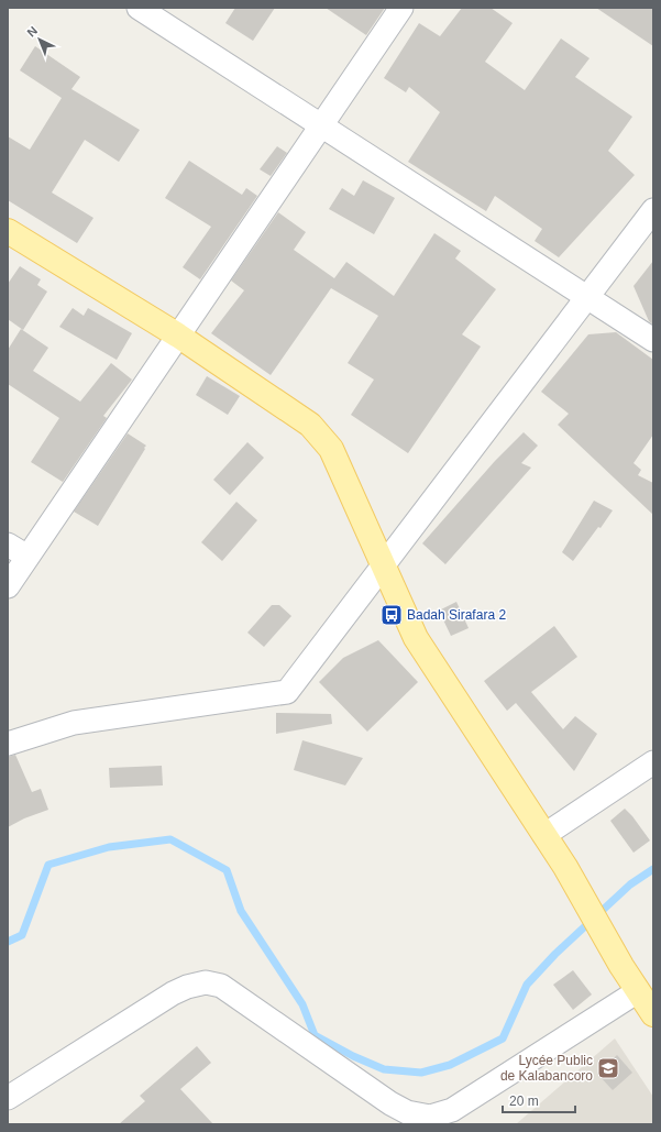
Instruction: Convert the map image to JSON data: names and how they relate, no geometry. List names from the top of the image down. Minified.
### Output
{"places":{"bus stop":["Badah Sirafara 2"],"school or university":["Lycée Public de Kalabancoro"]},"scale_bar":"20 m","north":"top left"}
